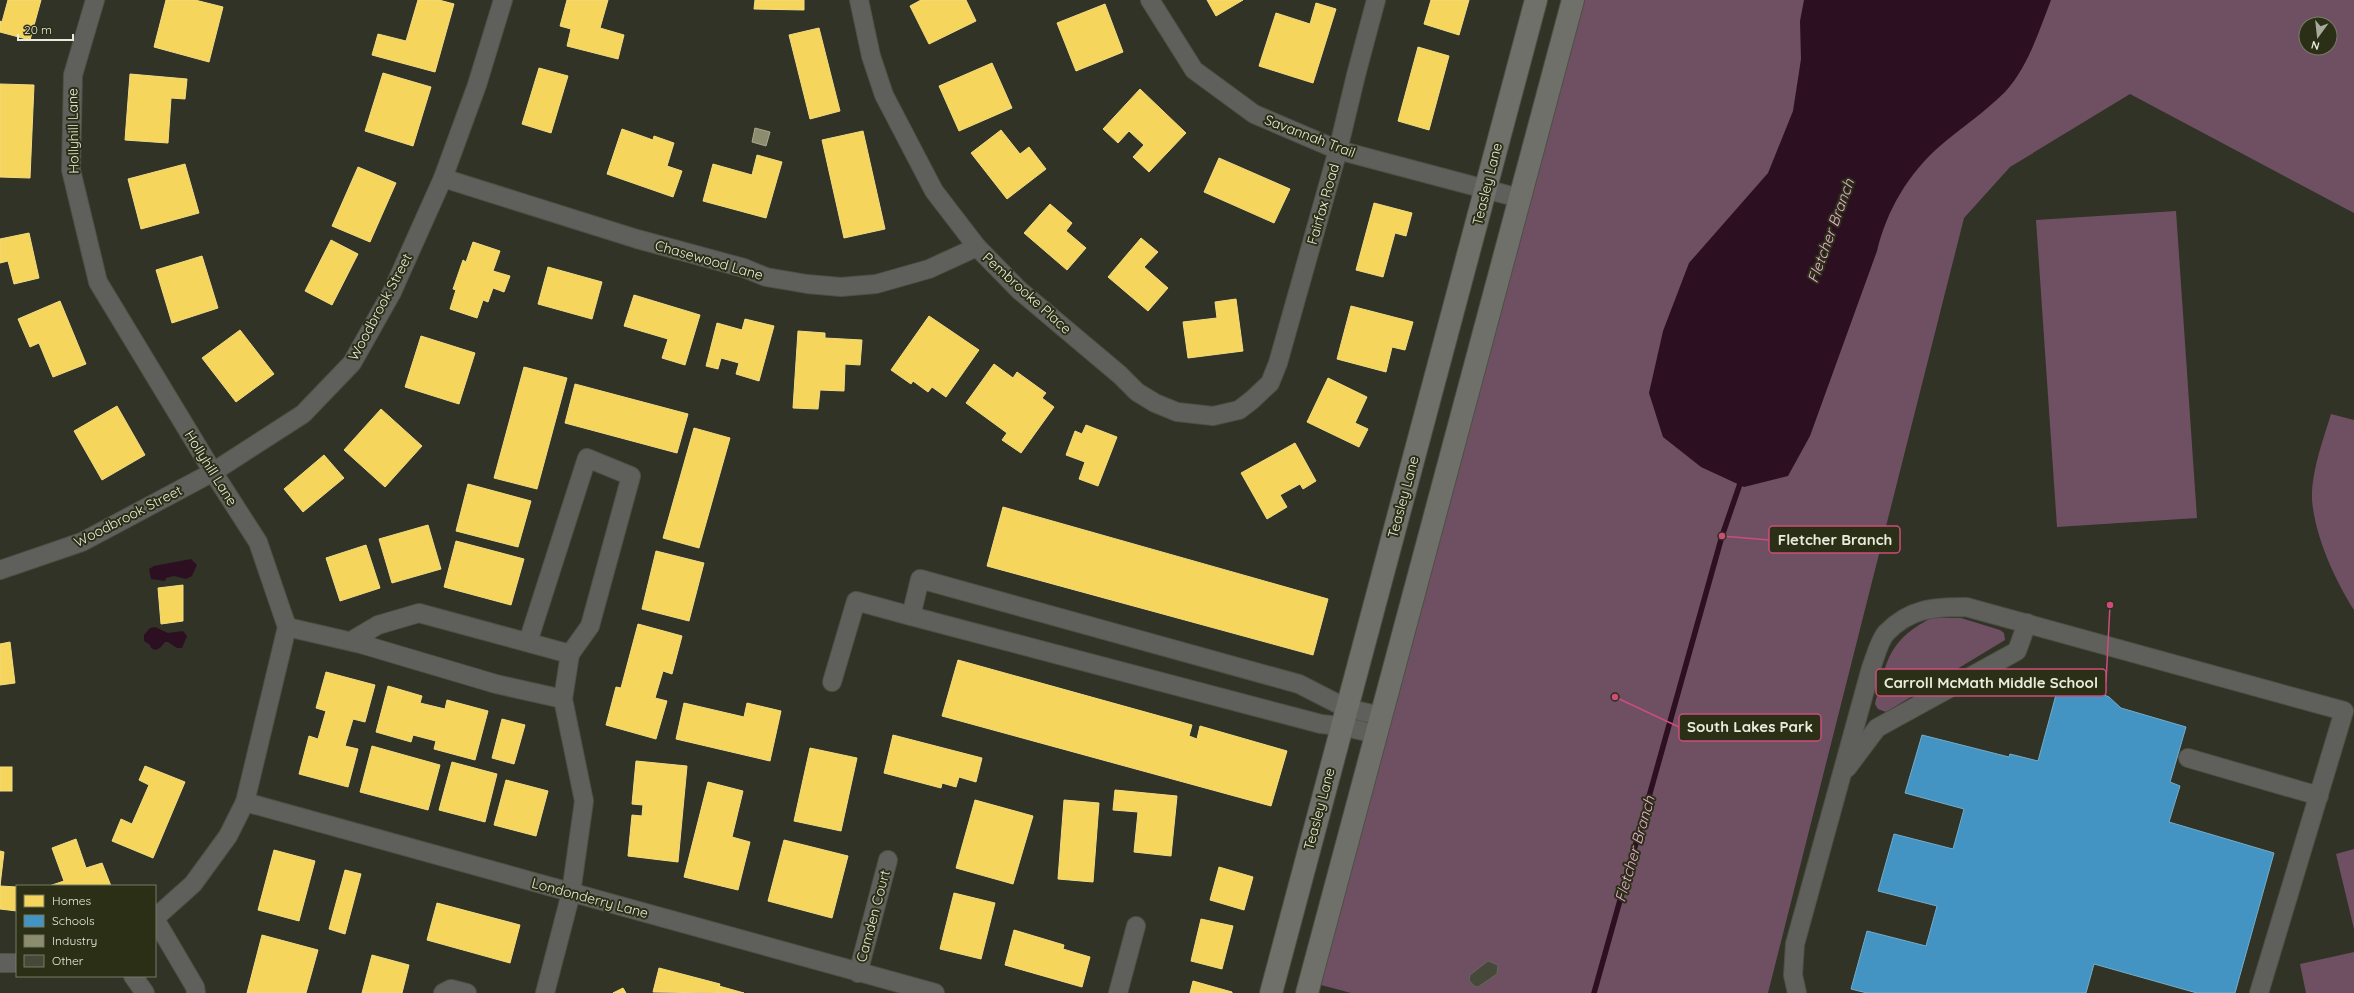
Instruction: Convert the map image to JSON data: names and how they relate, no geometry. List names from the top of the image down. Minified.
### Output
{"streets":{"main road":["Teasley Lane"],"street":["Hollyhill Lane","Savannah Trail","Fairfax Road","Chasewood Lane","Pembrooke Place","Woodbrook Street","Londonderry Lane","Camden Court"]},"crossings":[["Hollyhill Lane","Woodbrook Street"],["Savannah Trail","Teasley Lane"],["Savannah Trail","Fairfax Road"],["Fairfax Road","Pembrooke Place"],["Chasewood Lane","Pembrooke Place"],["Chasewood Lane","Woodbrook Street"],["Londonderry Lane","Camden Court"]],"water":["Fletcher Branch"],"places":["Fletcher Branch","Carroll McMath Middle School","South Lakes Park"],"legend":["Homes","Schools","Industry","Other"],"scale_bar":"20 m","north":"bottom"}
